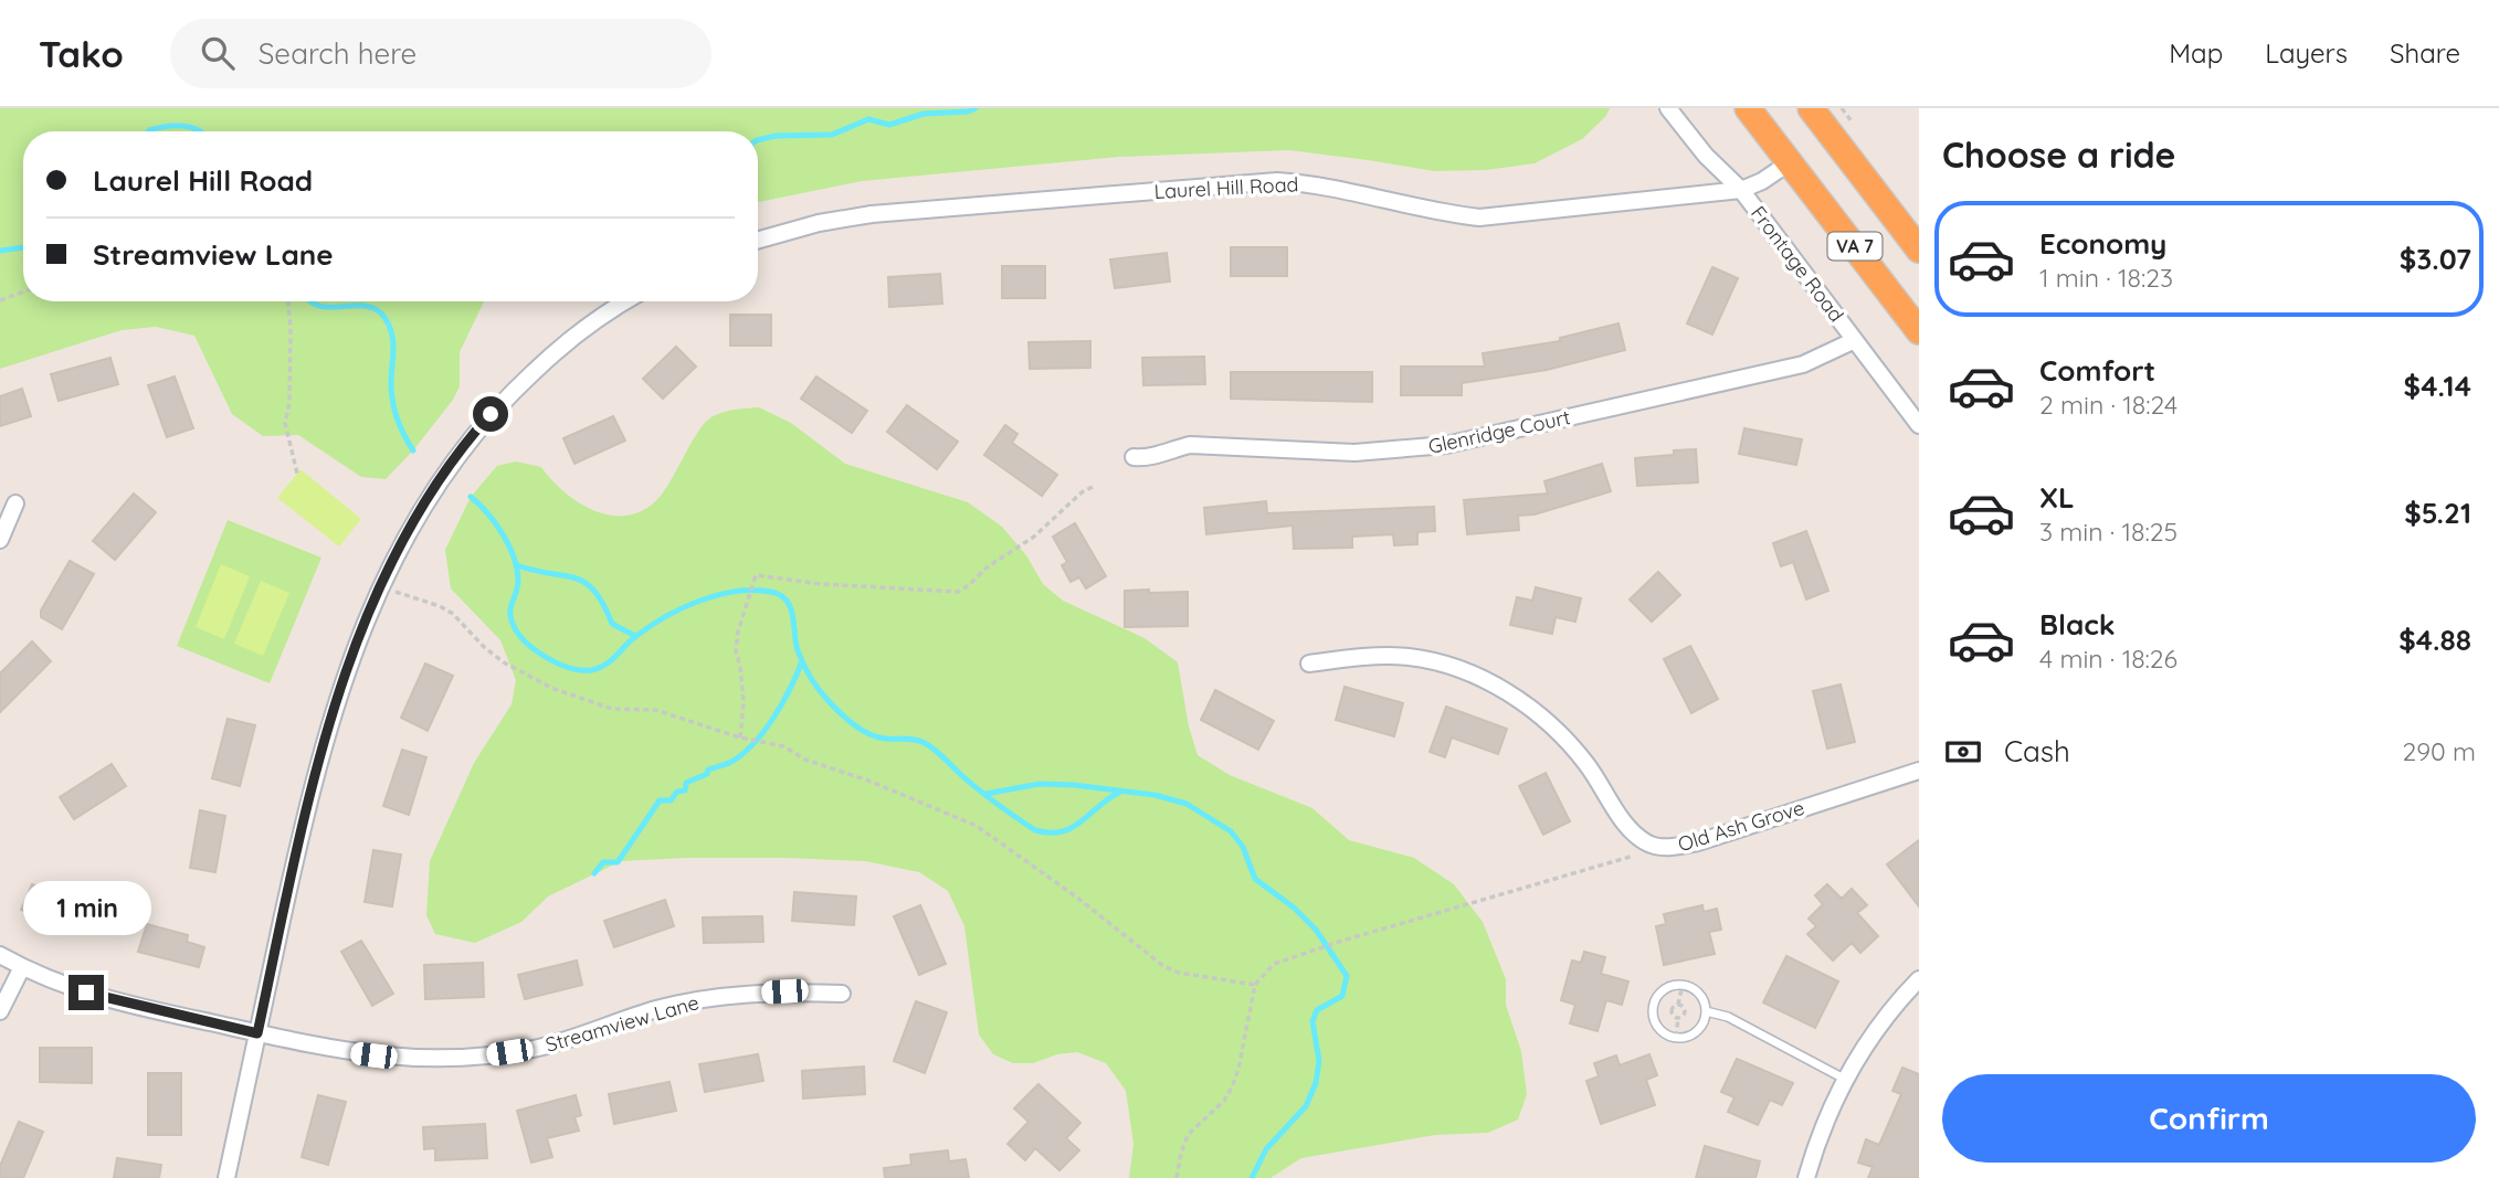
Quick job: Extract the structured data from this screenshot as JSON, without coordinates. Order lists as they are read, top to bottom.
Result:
{
  "streets": {
    "highway": ["VA 7"],
    "street": [
      "Laurel Hill Road",
      "Frontage Road",
      "Glenridge Court",
      "Old Ash Grove",
      "Streamview Lane"
    ]
  },
  "crossings": [
    ["Laurel Hill Road", "VA 7"],
    ["Laurel Hill Road", "Frontage Road"],
    ["Frontage Road", "Glenridge Court"]
  ],
  "page": {
    "header": "Tako",
    "search": "Search here",
    "nav": ["Map", "Layers", "Share"],
    "heading": "Choose a ride",
    "banner": ["Laurel Hill Road", "Streamview Lane"],
    "list": [
      {
        "name": "Economy",
        "note": "1 min · 18:23",
        "value": "$3.07"
      },
      {
        "name": "Comfort",
        "note": "2 min · 18:24",
        "value": "$4.14"
      },
      {
        "name": "XL",
        "note": "3 min · 18:25",
        "value": "$5.21"
      },
      {
        "name": "Black",
        "note": "4 min · 18:26",
        "value": "$4.88"
      }
    ],
    "pay": ["Cash", "290 m"],
    "bubble": "1 min",
    "buttons": "Confirm"
  }
}
